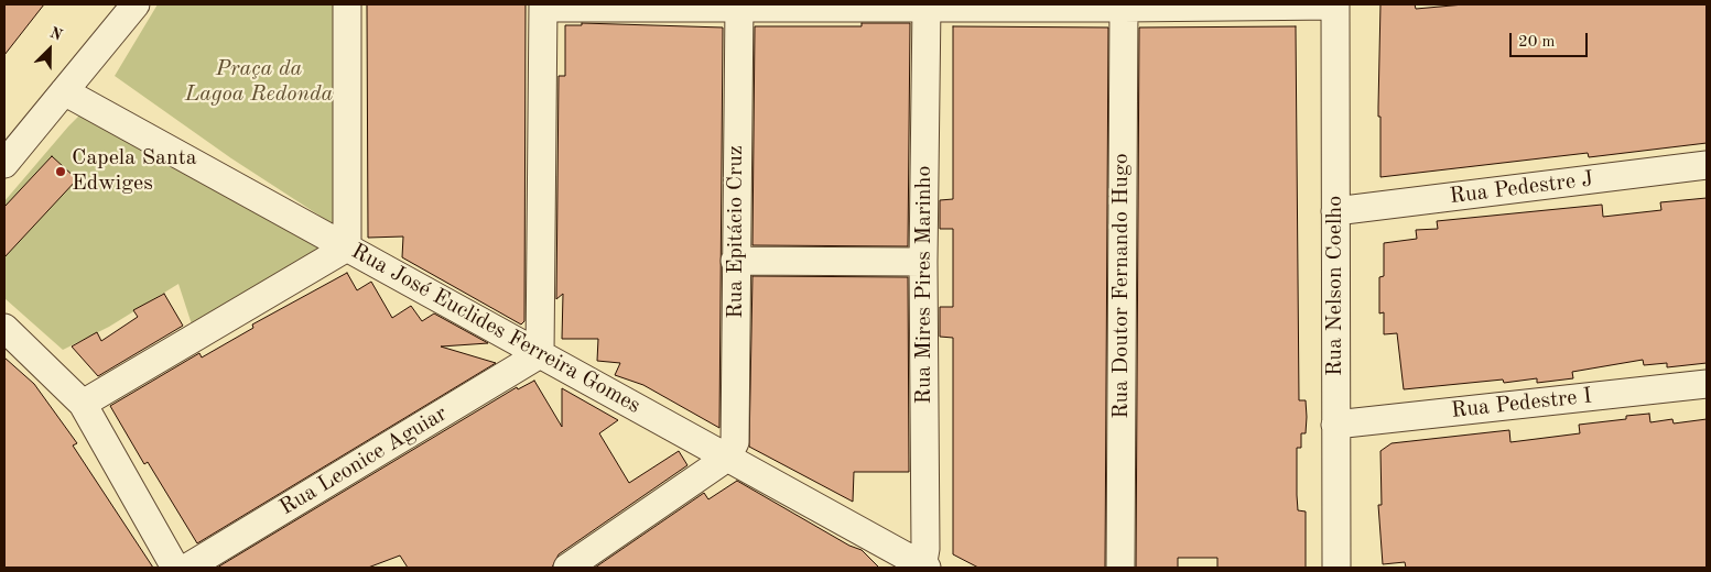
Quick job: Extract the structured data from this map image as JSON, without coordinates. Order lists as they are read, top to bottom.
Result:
{
  "streets": {
    "street": [
      "Rua Pedestre J",
      "Rua Epitácio Cruz",
      "Rua Mires Pires Marinho",
      "Rua Doutor Fernando Hugo",
      "Rua Nelson Coelho",
      "Rua José Euclides Ferreira Gomes",
      "Rua Pedestre I",
      "Rua Leonice Aguiar"
    ]
  },
  "crossings": [
    ["Rua Pedestre J", "Rua Nelson Coelho"],
    ["Rua Epitácio Cruz", "Rua José Euclides Ferreira Gomes"],
    ["Rua Mires Pires Marinho", "Rua José Euclides Ferreira Gomes"],
    ["Rua Nelson Coelho", "Rua Pedestre I"],
    ["Rua José Euclides Ferreira Gomes", "Rua Leonice Aguiar"]
  ],
  "parks": ["Praça da Lagoa Redonda"],
  "places": ["Capela Santa Edwiges"],
  "scale_bar": "20 m",
  "north": "top right"
}
